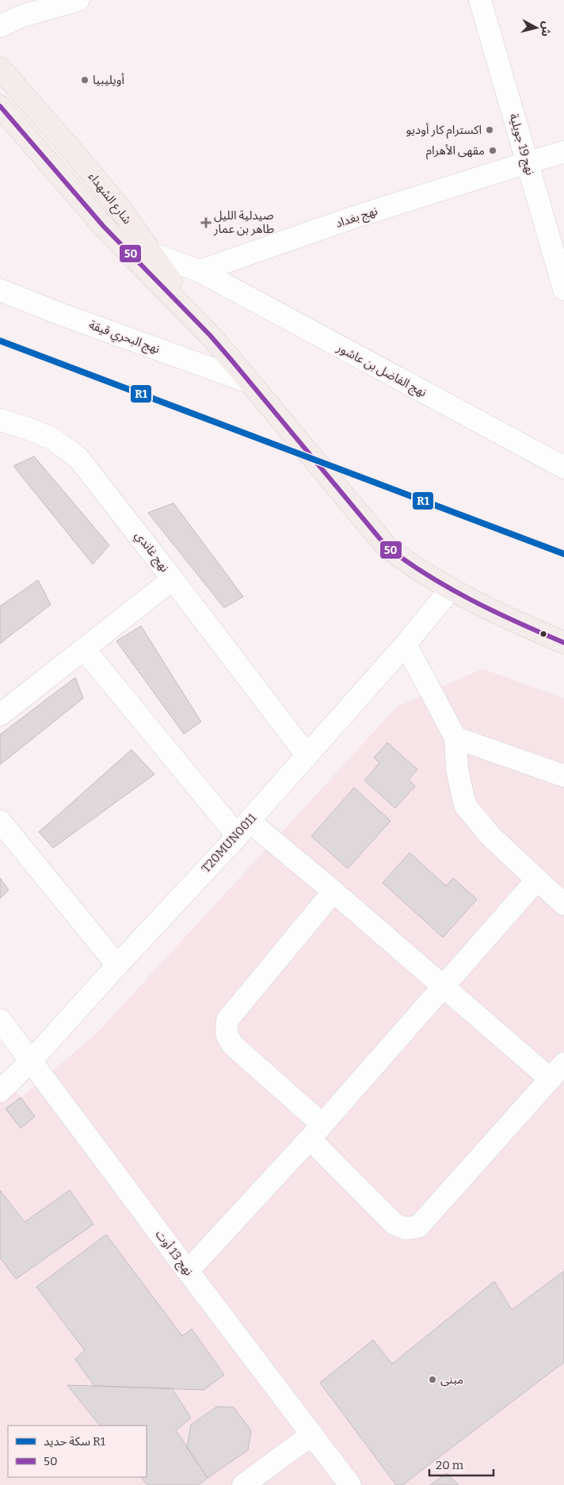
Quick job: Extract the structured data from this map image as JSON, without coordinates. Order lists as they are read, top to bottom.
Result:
{
  "streets": {
    "main road": ["شارع الشهداء"],
    "street": [
      "نهج 19 جويلية",
      "نهج بغداد",
      "نهج البحري قيقة",
      "نهج الفاضل بن عاشور",
      "نهج غاندي",
      "T20MUN0011",
      "نهج 13 أوت"
    ]
  },
  "crossings": [
    ["نهج 19 جويلية", "نهج بغداد"],
    ["شارع الشهداء", "نهج البحري قيقة"],
    ["شارع الشهداء", "T20MUN0011"],
    ["نهج بغداد", "نهج الفاضل بن عاشور"],
    ["T20MUN0011", "نهج 13 أوت"]
  ],
  "places": {
    "other": [
      "أويليبيا",
      "اكسترام كار أوديو",
      "مقهى الأهرام",
      "مبنى"
    ],
    "health": ["صيدلية الليل طاهر بن عمار"]
  },
  "lines": ["transit line 50", "rail line R1"],
  "legend": ["سكة حديد R1", "50"],
  "scale_bar": "20 m",
  "north": "right"
}
